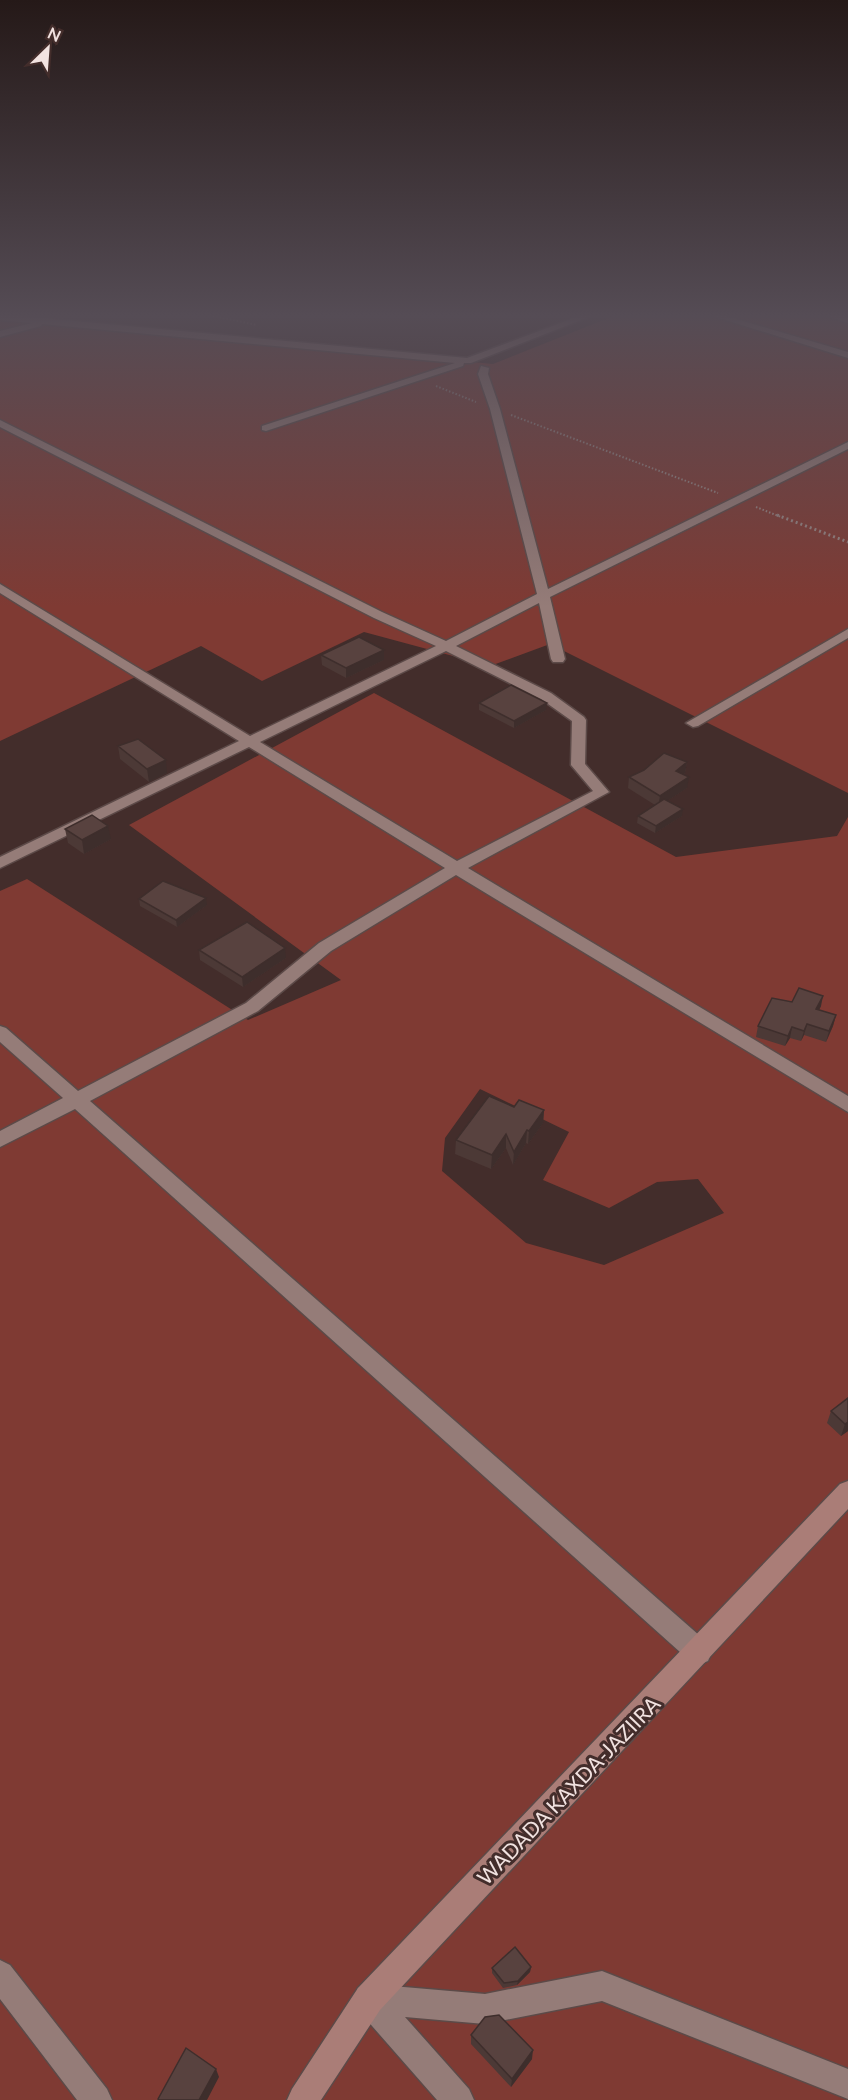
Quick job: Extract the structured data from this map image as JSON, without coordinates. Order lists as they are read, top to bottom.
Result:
{
  "streets": {
    "street": ["WADADA KAXDA-JAZIIRA"]
  },
  "north": "top right"
}
